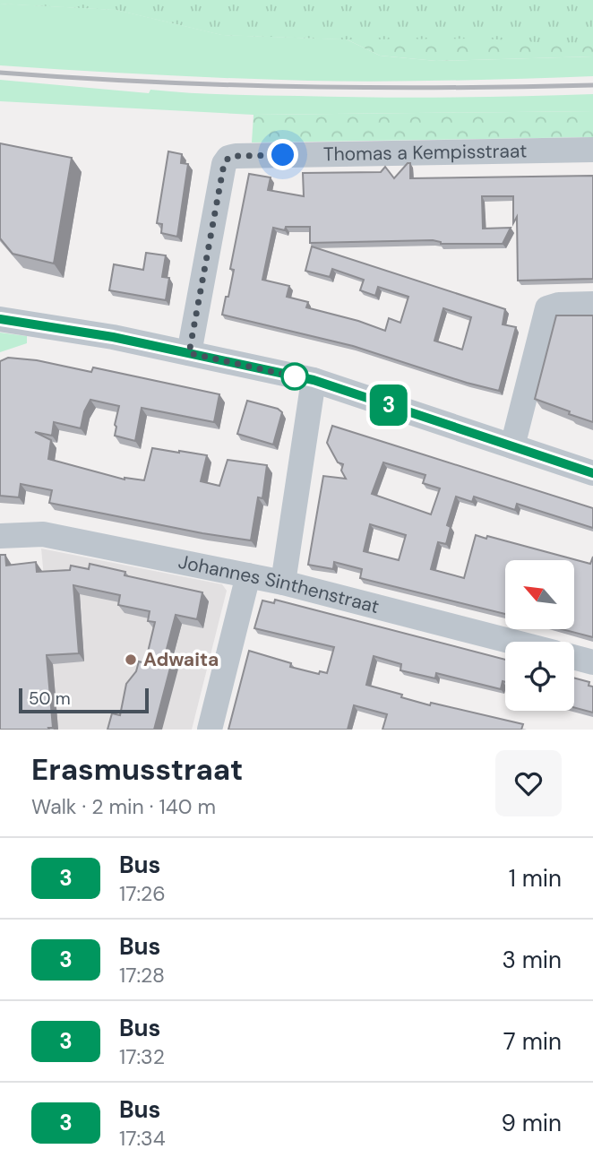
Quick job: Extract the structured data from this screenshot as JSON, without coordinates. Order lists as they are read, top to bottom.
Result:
{
  "streets": {
    "street": ["Thomas a Kempisstraat", "Johannes Sinthenstraat"]
  },
  "places": ["Adwaita"],
  "lines": ["bus line 3"],
  "scale_bar": "50 m",
  "north": "top left",
  "page": {
    "on_map": "3",
    "scale": "50 m",
    "heading": ["Erasmusstraat", "Walk · 2 min · 140 m"],
    "list": [
      {
        "mark": "3",
        "name": "Bus",
        "note": "17:26",
        "value": "1 min"
      },
      {
        "mark": "3",
        "name": "Bus",
        "note": "17:28",
        "value": "3 min"
      },
      {
        "mark": "3",
        "name": "Bus",
        "note": "17:32",
        "value": "7 min"
      },
      {
        "mark": "3",
        "name": "Bus",
        "note": "17:34",
        "value": "9 min"
      }
    ]
  }
}
